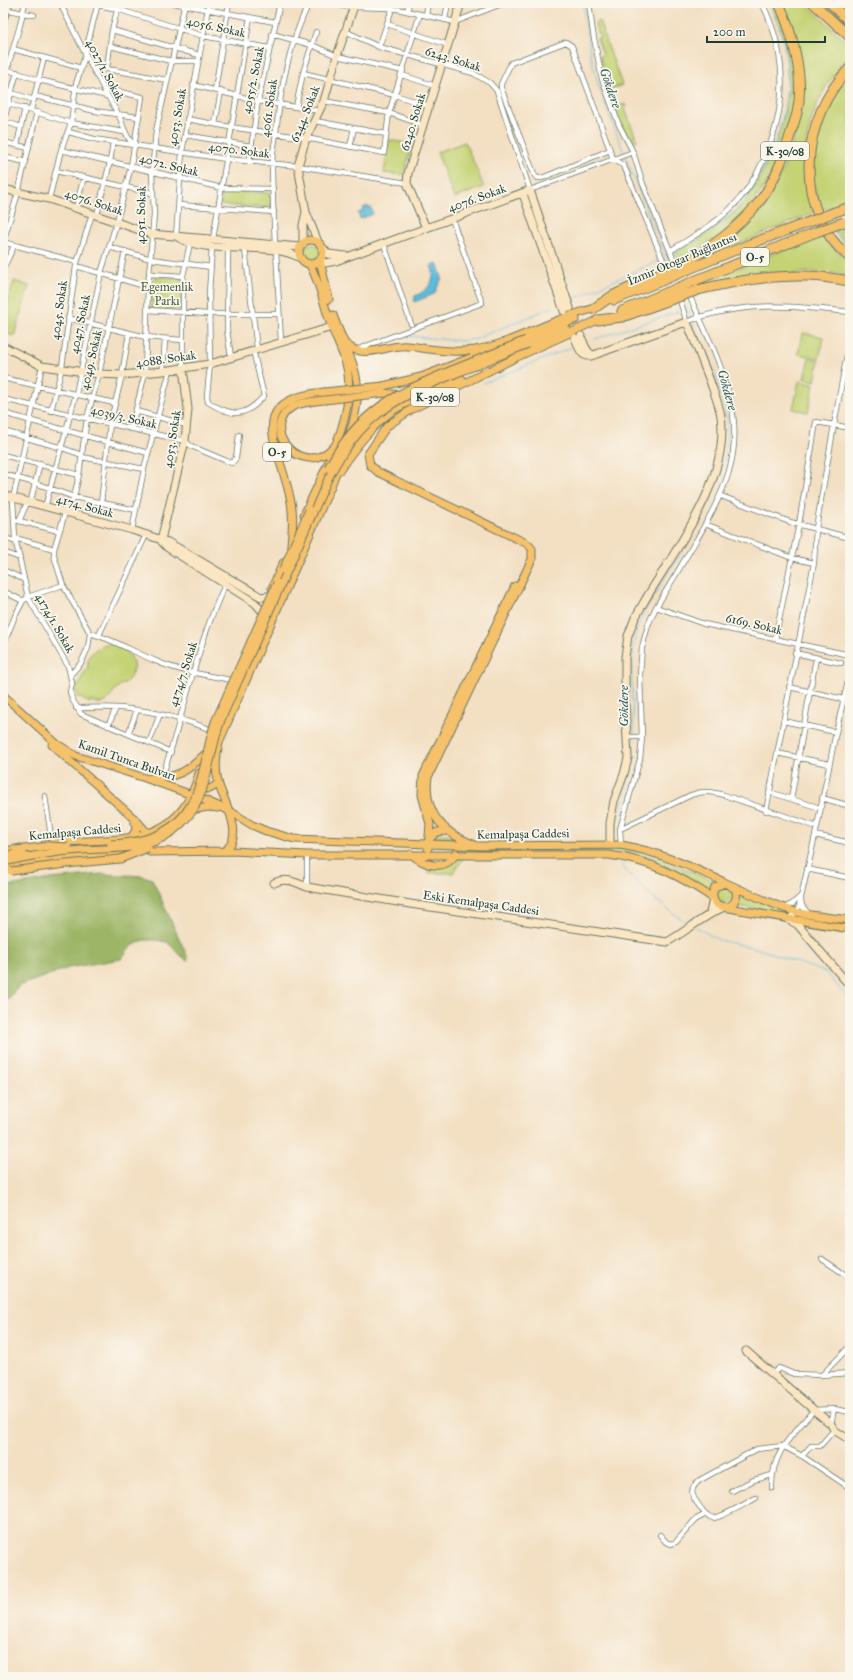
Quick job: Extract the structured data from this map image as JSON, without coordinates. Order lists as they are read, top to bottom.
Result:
{
  "streets": {
    "highway": ["K-30/08", "O-5", "İzmir Otogar Bağlantısı"],
    "main road": [
      "6244. Sokak",
      "4053. Sokak",
      "6240. Sokak",
      "4076. Sokak",
      "4088. Sokak",
      "4174. Sokak",
      "Kamil Tunca Bulvarı",
      "Kemalpaşa Caddesi",
      "Eski Kemalpaşa Caddesi"
    ],
    "street": [
      "4056. Sokak",
      "6243. Sokak",
      "4027/1. Sokak",
      "4055/2. Sokak",
      "4061. Sokak",
      "4070. Sokak",
      "4072. Sokak",
      "4051. Sokak",
      "4045. Sokak",
      "4047. Sokak",
      "4049. Sokak",
      "4039/3. Sokak",
      "4174/1. Sokak",
      "6169. Sokak",
      "4174/7. Sokak"
    ]
  },
  "crossings": [
    ["4056. Sokak", "4055/2. Sokak"],
    ["4056. Sokak", "4053. Sokak"],
    ["4056. Sokak", "4051. Sokak"],
    ["6243. Sokak", "6244. Sokak"],
    ["6243. Sokak", "6240. Sokak"],
    ["6243. Sokak", "4076. Sokak"],
    ["4027/1. Sokak", "4070. Sokak"],
    ["4027/1. Sokak", "4047. Sokak"],
    ["4055/2. Sokak", "4070. Sokak"],
    ["4061. Sokak", "4070. Sokak"],
    ["4061. Sokak", "4072. Sokak"],
    ["4061. Sokak", "4076. Sokak"],
    ["4061. Sokak", "4088. Sokak"],
    ["6244. Sokak", "4070. Sokak"],
    ["6244. Sokak", "4076. Sokak"],
    ["4053. Sokak", "4070. Sokak"],
    ["4053. Sokak", "4072. Sokak"],
    ["4053. Sokak", "4076. Sokak"],
    ["4053. Sokak", "4088. Sokak"],
    ["4053. Sokak", "4039/3. Sokak"],
    ["4053. Sokak", "4174. Sokak"],
    ["6240. Sokak", "4070. Sokak"],
    ["4070. Sokak", "4051. Sokak"],
    ["4070. Sokak", "4045. Sokak"],
    ["4070. Sokak", "4047. Sokak"],
    ["K-30/08", "İzmir Otogar Bağlantısı"],
    ["4072. Sokak", "4051. Sokak"],
    ["4072. Sokak", "4045. Sokak"],
    ["4072. Sokak", "4047. Sokak"],
    ["4076. Sokak", "4051. Sokak"],
    ["4076. Sokak", "4045. Sokak"],
    ["4076. Sokak", "4047. Sokak"],
    ["4051. Sokak", "4088. Sokak"],
    ["4051. Sokak", "4039/3. Sokak"],
    ["O-5", "İzmir Otogar Bağlantısı"],
    ["4045. Sokak", "4088. Sokak"],
    ["4045. Sokak", "4039/3. Sokak"],
    ["4047. Sokak", "4088. Sokak"],
    ["4047. Sokak", "4039/3. Sokak"],
    ["4047. Sokak", "4174. Sokak"],
    ["4088. Sokak", "4049. Sokak"],
    ["4088. Sokak", "4174/1. Sokak"],
    ["4049. Sokak", "4039/3. Sokak"],
    ["4049. Sokak", "4174. Sokak"],
    ["4039/3. Sokak", "4174/1. Sokak"],
    ["4174. Sokak", "4174/1. Sokak"],
    ["4174. Sokak", "4174/7. Sokak"],
    ["Kamil Tunca Bulvarı", "Kemalpaşa Caddesi"],
    ["Kemalpaşa Caddesi", "Eski Kemalpaşa Caddesi"]
  ],
  "water": ["Gökdere"],
  "parks": ["Egemenlik Parkı"],
  "scale_bar": "200 m"
}
